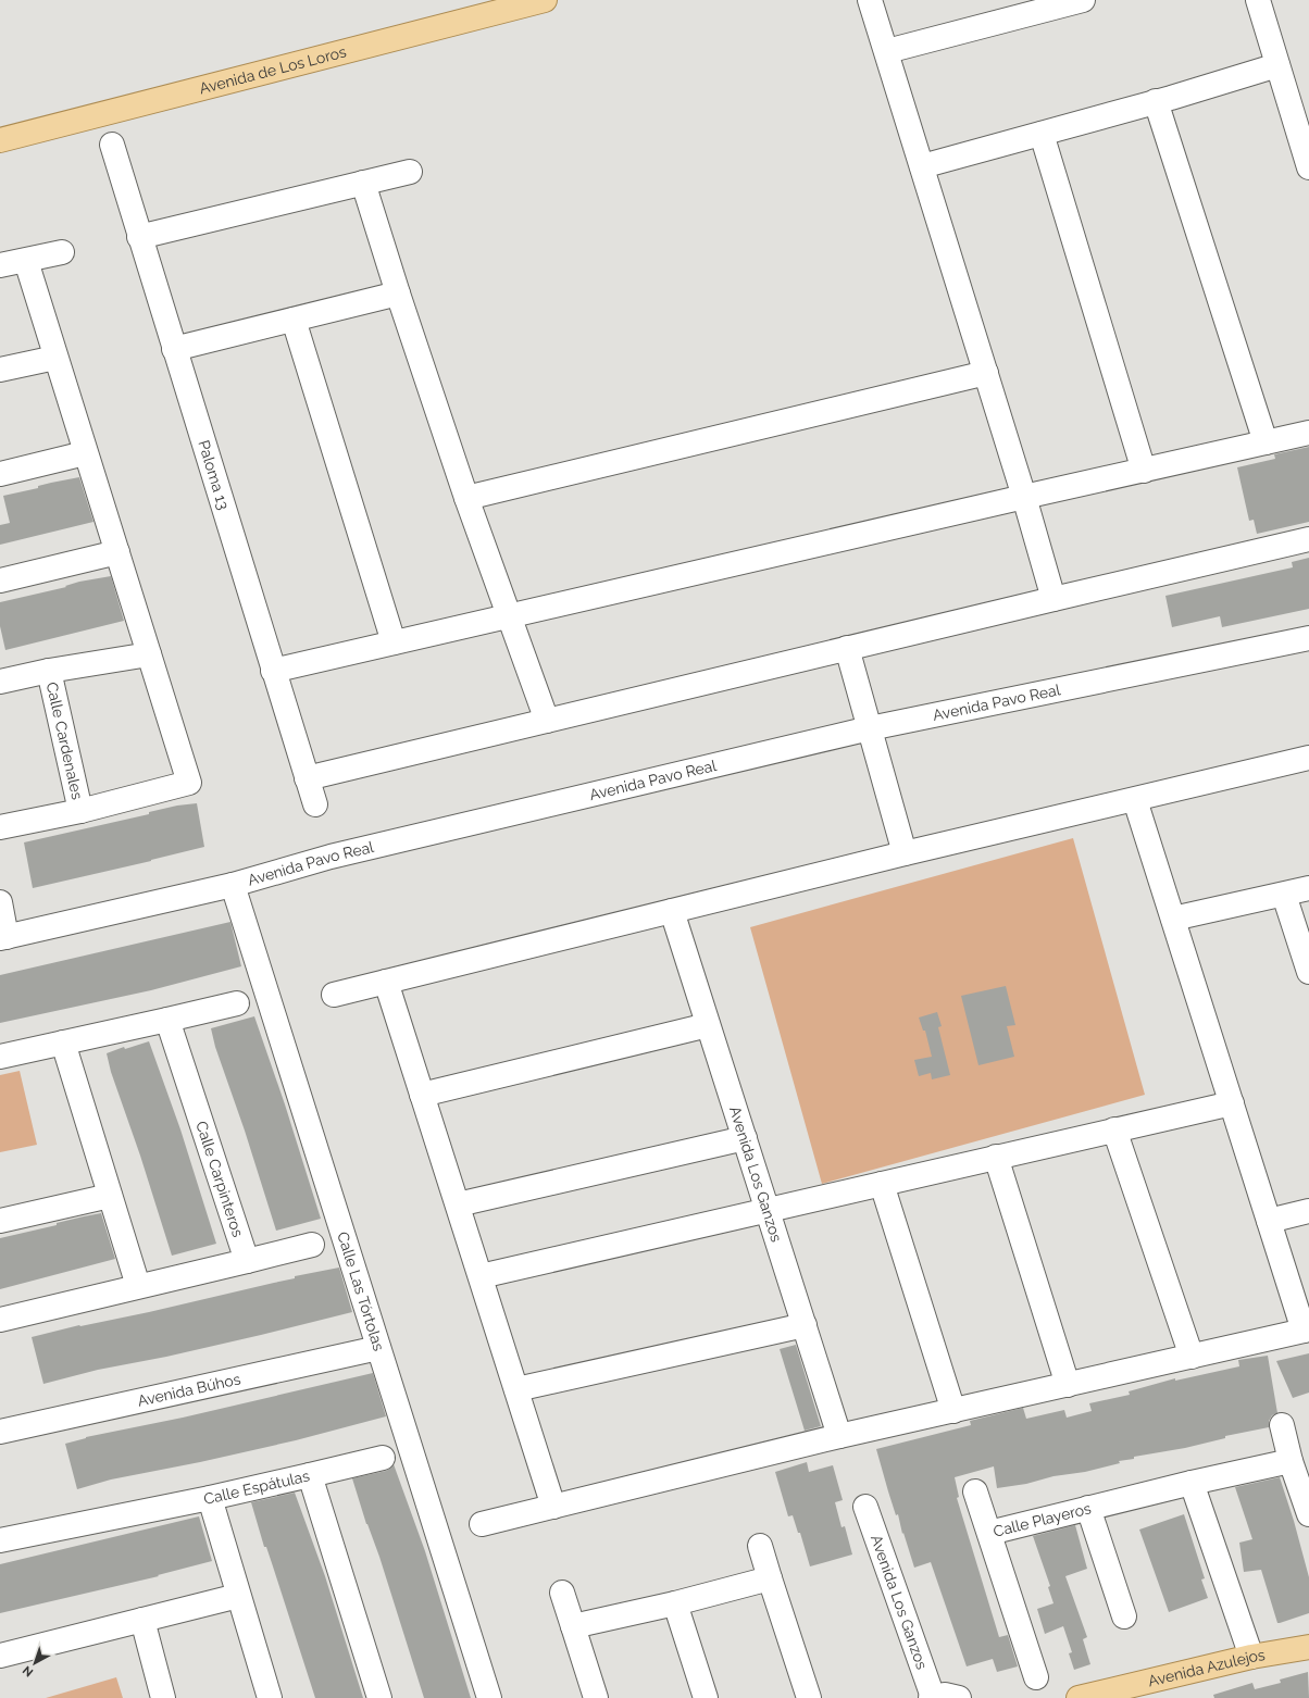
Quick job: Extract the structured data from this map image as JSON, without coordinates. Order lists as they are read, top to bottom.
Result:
{
  "streets": {
    "main road": ["Avenida de Los Loros", "Avenida Azulejos"],
    "street": [
      "Paloma 13",
      "Avenida Pavo Real",
      "Calle Cardenales",
      "Avenida Los Ganzos",
      "Calle Carpinteros",
      "Calle Las Tórtolas",
      "Avenida Búhos",
      "Calle Espátulas",
      "Calle Playeros"
    ]
  },
  "crossings": [
    ["Avenida Pavo Real", "Calle Las Tórtolas"],
    ["Calle Las Tórtolas", "Avenida Búhos"]
  ],
  "north": "bottom left"
}
